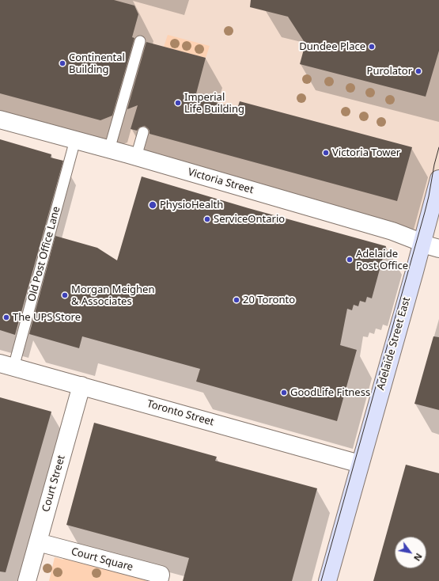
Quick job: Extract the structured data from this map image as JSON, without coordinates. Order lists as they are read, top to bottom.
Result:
{
  "streets": {
    "main road": ["Adelaide Street East"],
    "street": [
      "Victoria Street",
      "Toronto Street",
      "Court Street",
      "Court Square"
    ],
    "lane": ["Old Post Office Lane"]
  },
  "crossings": [
    ["Victoria Street", "Old Post Office Lane"],
    ["Victoria Street", "Adelaide Street East"],
    ["Old Post Office Lane", "Toronto Street"],
    ["Adelaide Street East", "Toronto Street"],
    ["Toronto Street", "Court Street"],
    ["Court Street", "Court Square"]
  ],
  "places": [
    "Dundee Place",
    "Continental Building",
    "Purolator",
    "Imperial Life Building",
    "Victoria Tower",
    "PhysioHealth",
    "ServiceOntario",
    "Adelaide Post Office",
    "Morgan Meighen & Associates",
    "20 Toronto",
    "The UPS Store",
    "GoodLife Fitness"
  ],
  "north": "bottom right"
}
